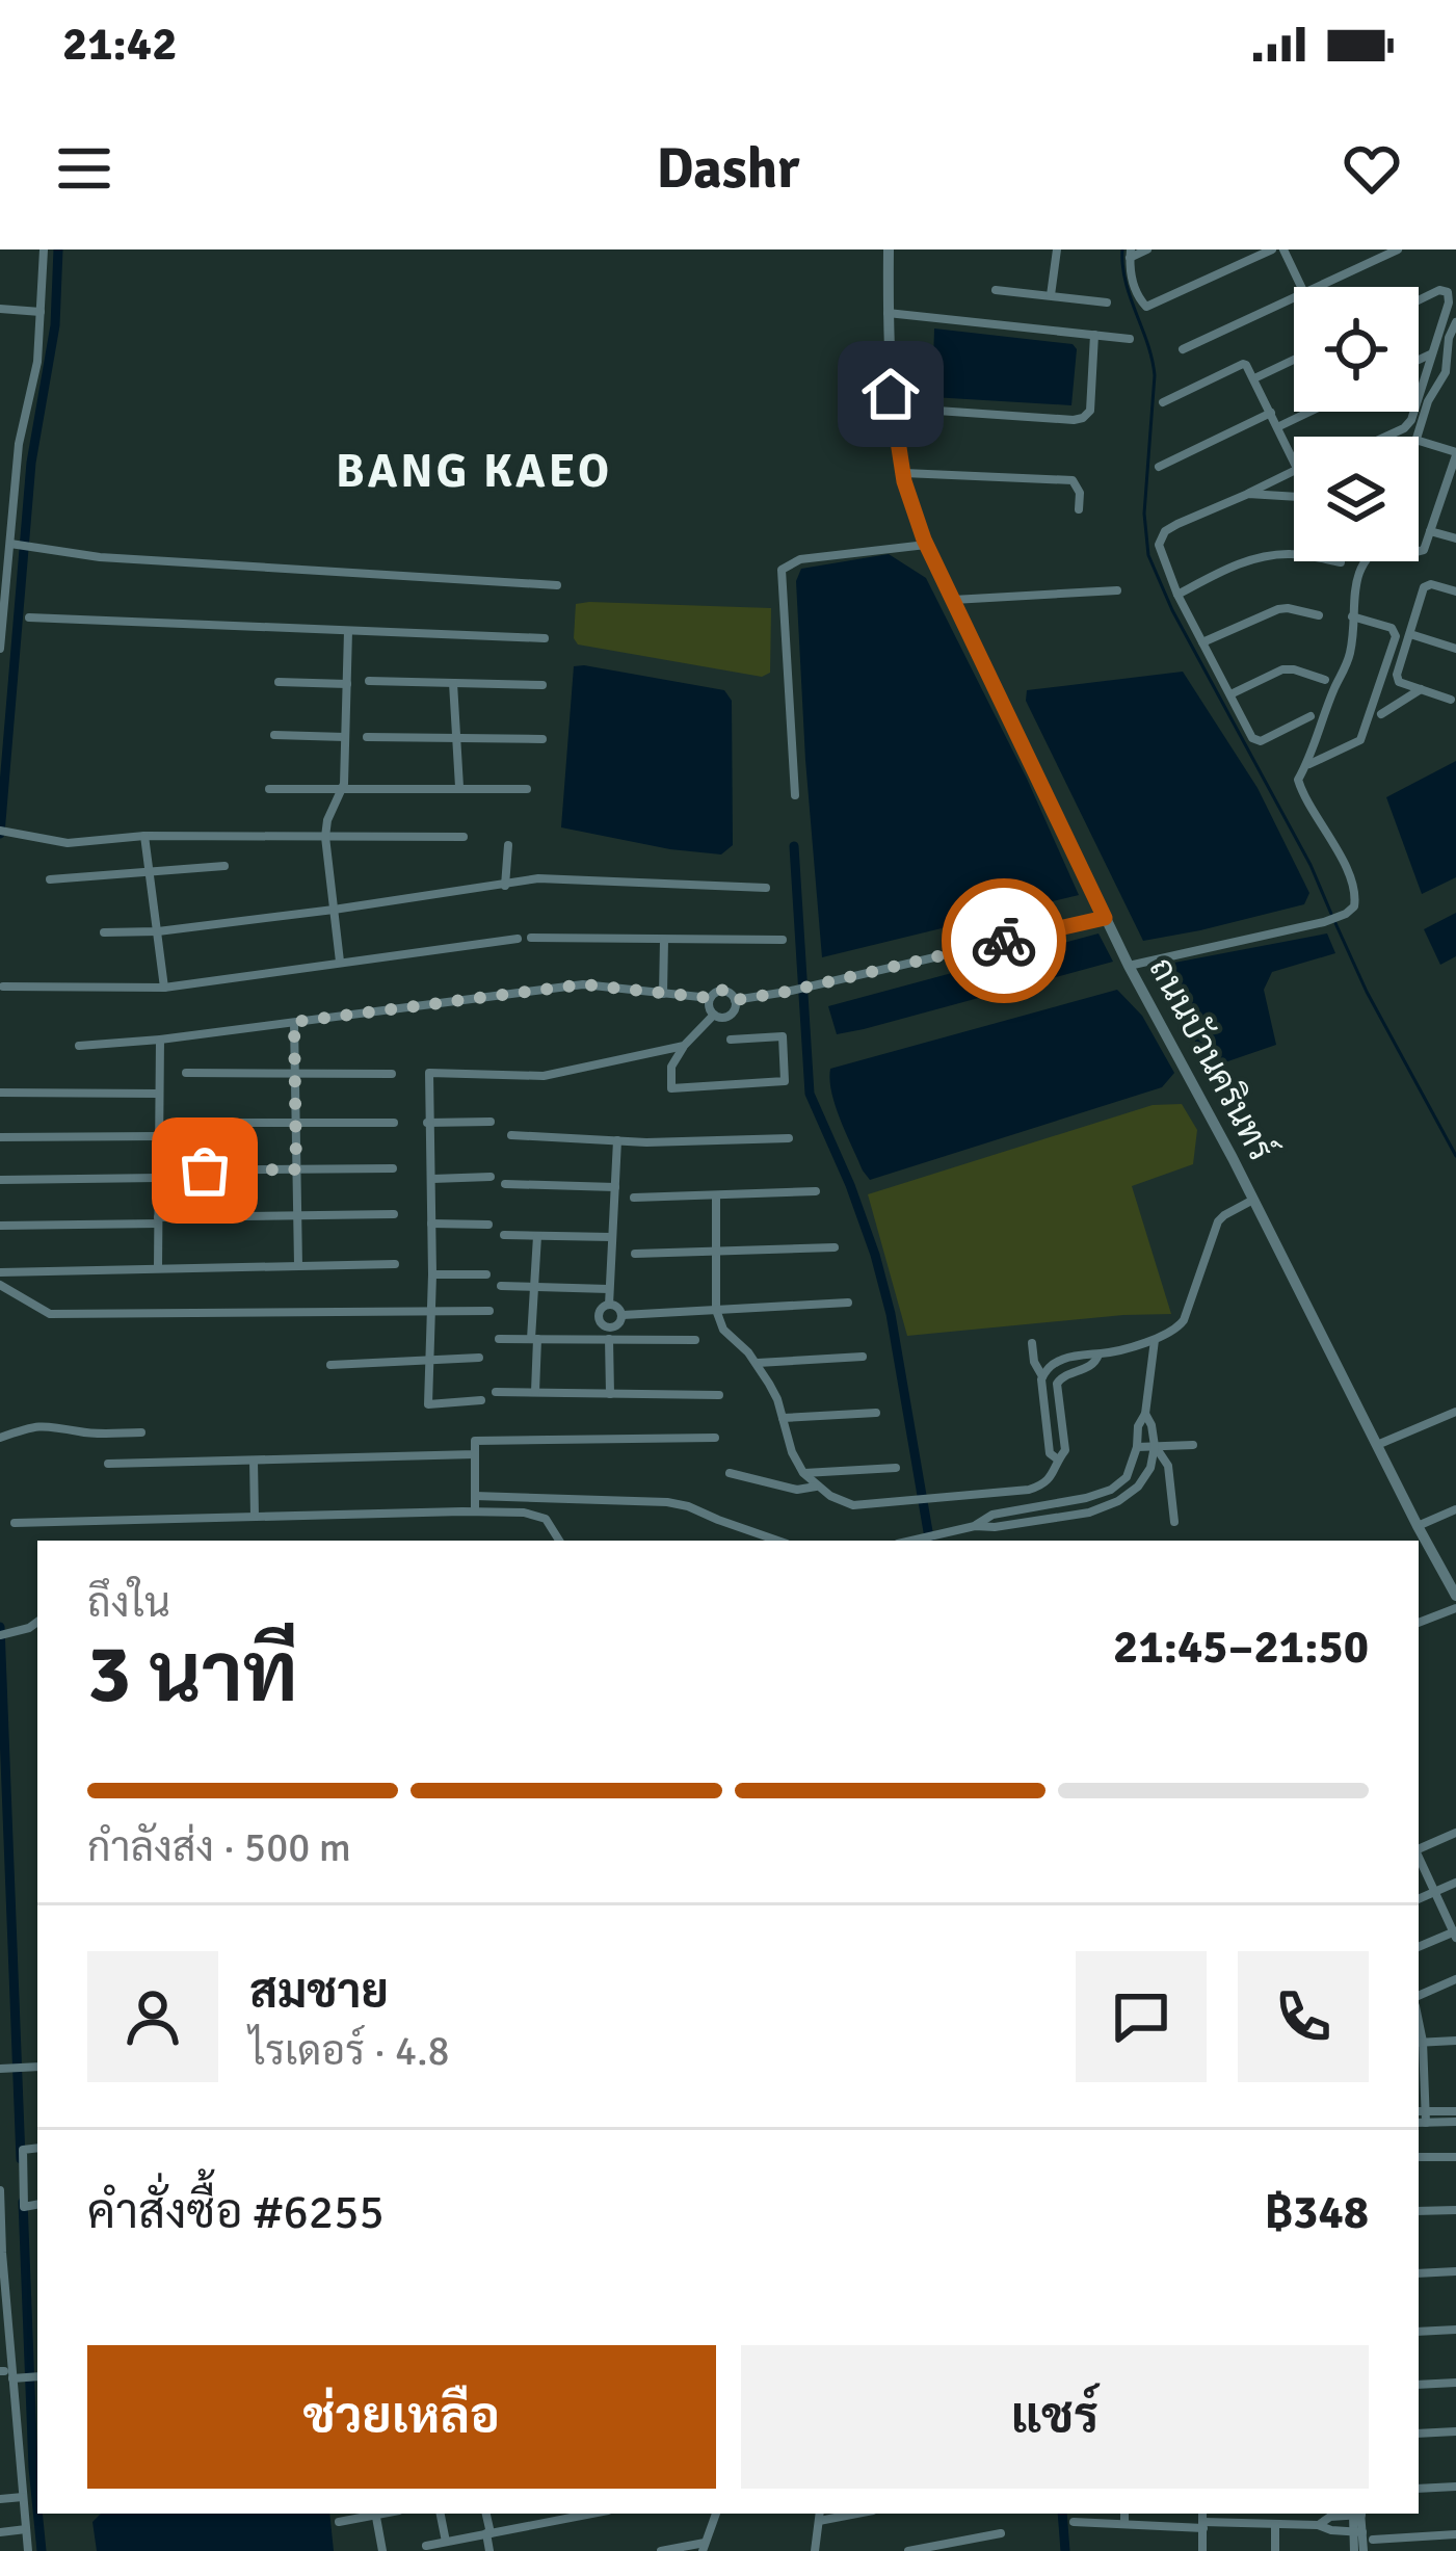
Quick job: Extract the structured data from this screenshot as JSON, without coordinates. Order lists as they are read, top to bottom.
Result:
{
  "streets": {
    "street": ["ถนนบัวนครินทร์"]
  },
  "districts": ["BANG KAEO"],
  "page": {
    "status": "21:42",
    "header": "Dashr",
    "heading": ["3 นาที", "ถึงใน", "21:45–21:50"],
    "panel": [
      "สมชาย",
      "ไรเดอร์ · 4.8",
      "คำสั่งซื้อ #6255",
      "฿348"
    ],
    "bar": "กำลังส่ง · 500 m",
    "buttons": ["ช่วยเหลือ", "แชร์"]
  }
}
